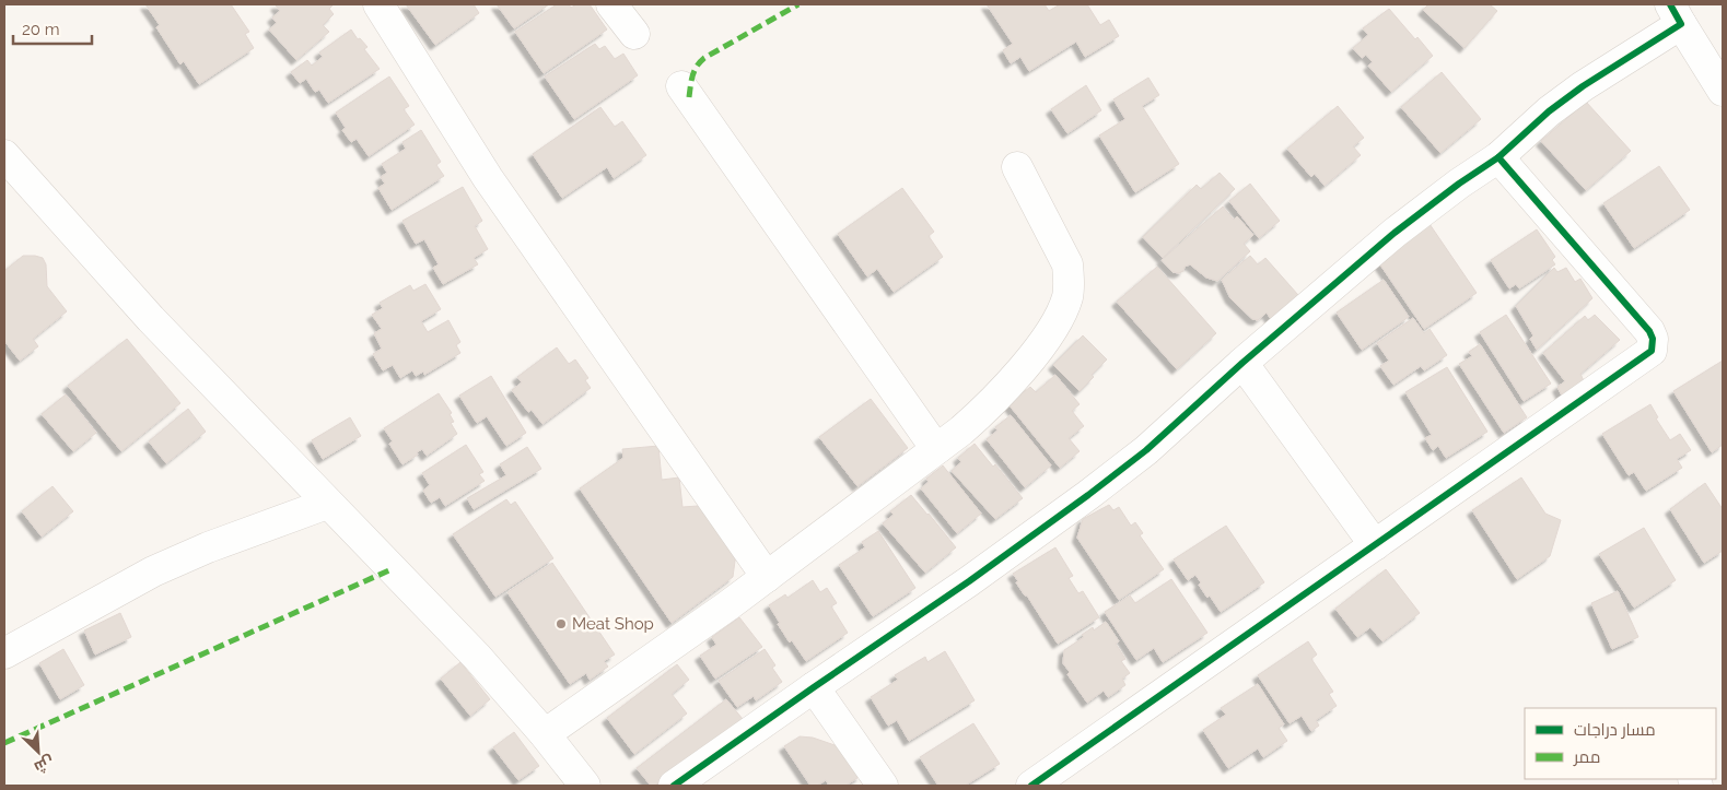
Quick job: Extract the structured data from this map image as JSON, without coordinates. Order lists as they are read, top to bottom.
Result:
{
  "places": ["Meat Shop"],
  "legend": ["مسار دراجات", "ممر"],
  "scale_bar": "20 m",
  "north": "bottom right"
}
